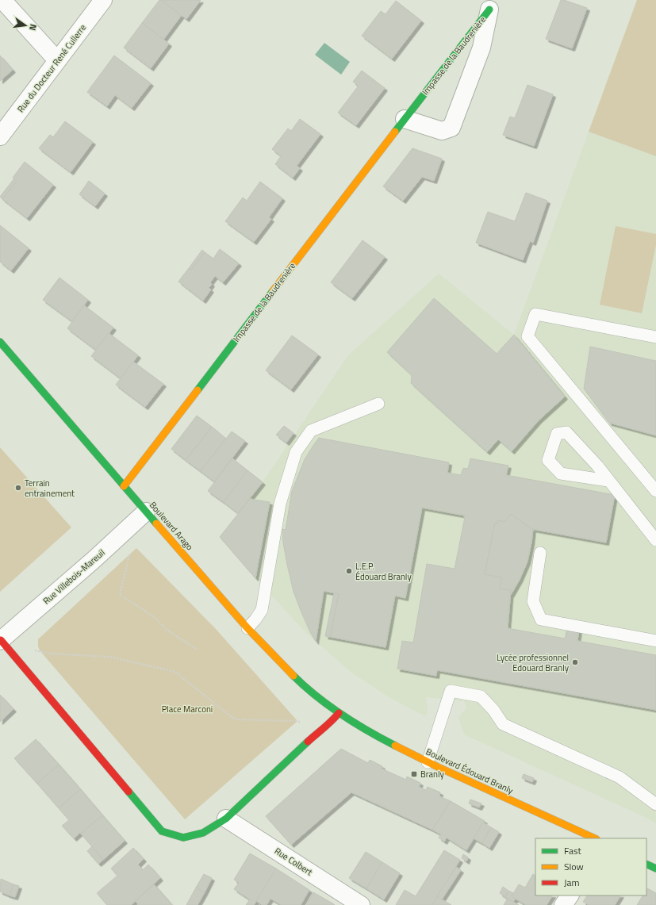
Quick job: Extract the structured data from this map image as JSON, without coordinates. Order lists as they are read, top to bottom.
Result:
{
  "streets": {
    "street": [
      "Impasse de la Baudrenière",
      "Rue du Docteur René Cullerre",
      "Boulevard Arago",
      "Rue Villebois-Mareuil",
      "Boulevard Édouard Branly",
      "Rue Colbert"
    ]
  },
  "crossings": [
    ["Impasse de la Baudrenière", "Boulevard Arago"],
    ["Boulevard Arago", "Rue Villebois-Mareuil"],
    ["Boulevard Arago", "Boulevard Édouard Branly"]
  ],
  "parks": ["Place Marconi"],
  "places": {
    "other": ["Terrain entrainement", "L.E.P. Édouard Branly", "Lycée professionnel Edouard Branly"],
    "transit": ["Branly"]
  },
  "legend": ["Fast", "Slow", "Jam"],
  "north": "right"
}
